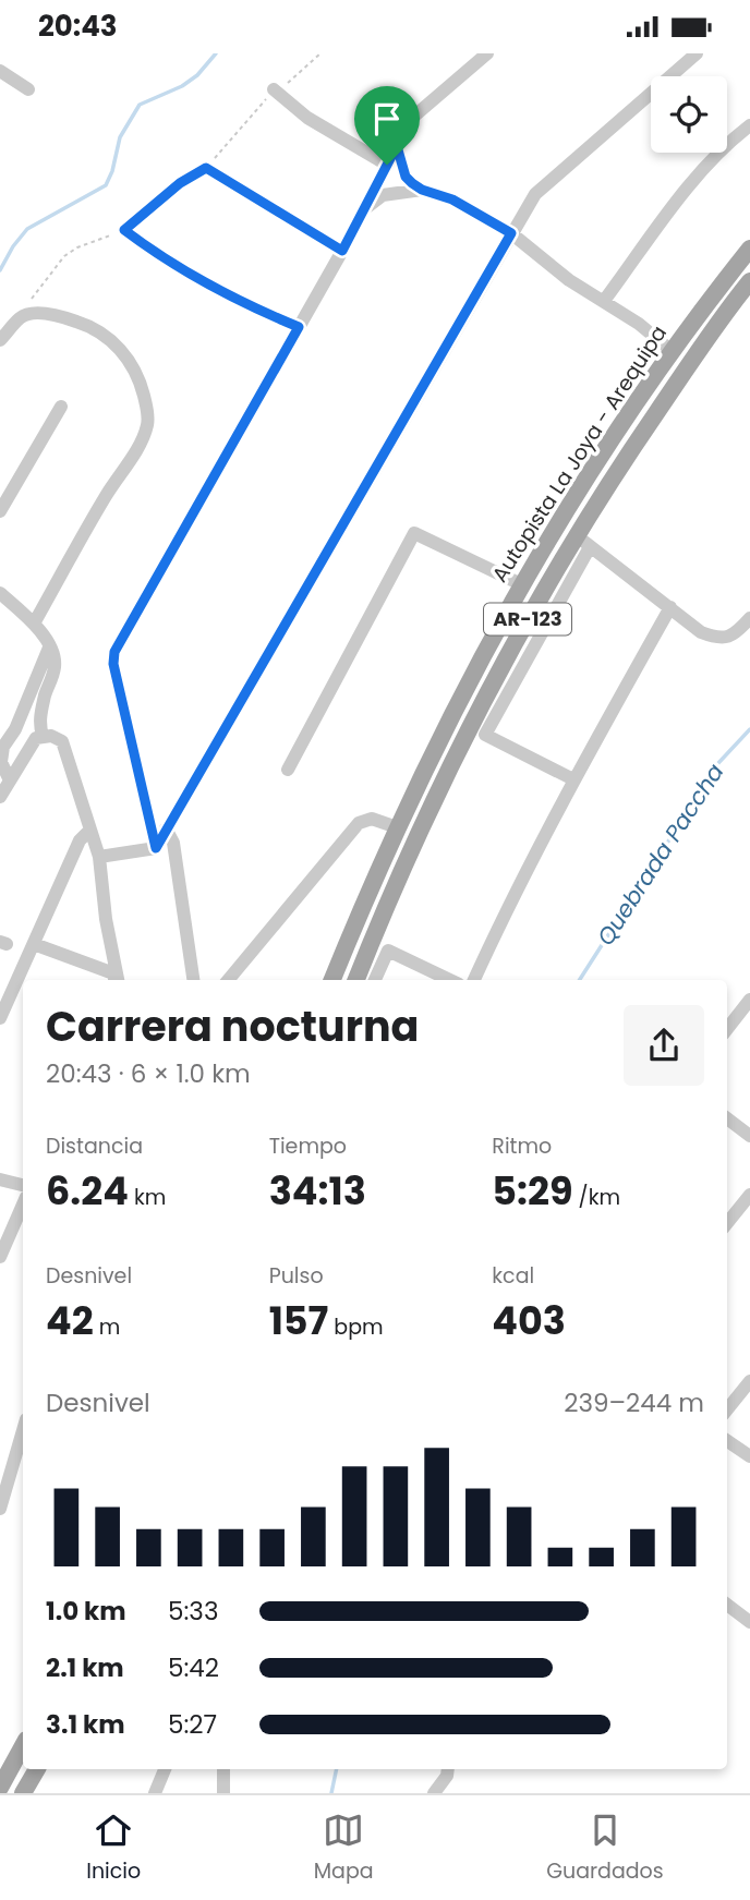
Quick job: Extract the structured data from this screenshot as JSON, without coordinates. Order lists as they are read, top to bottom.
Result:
{
  "streets": {
    "main road": ["Autopista La Joya - Arequipa", "AR-123"]
  },
  "water": ["Quebrada Paccha"],
  "page": {
    "status": "20:43",
    "heading": ["Carrera nocturna", "20:43 · 6 × 1.0 km"],
    "stats": [
      ["Distancia", "6.24 km"],
      ["Tiempo", "34:13"],
      ["Ritmo", "5:29 /km"],
      ["Desnivel", "42 m"],
      ["Pulso", "157 bpm"],
      ["kcal", "403"]
    ],
    "chart": ["Desnivel", "239–244 m"],
    "list": [
      {
        "name": "1.0 km",
        "note": "5:33"
      },
      {
        "name": "2.1 km",
        "note": "5:42"
      },
      {
        "name": "3.1 km",
        "note": "5:27"
      }
    ],
    "tabs": ["Inicio", "Mapa", "Guardados"]
  }
}
